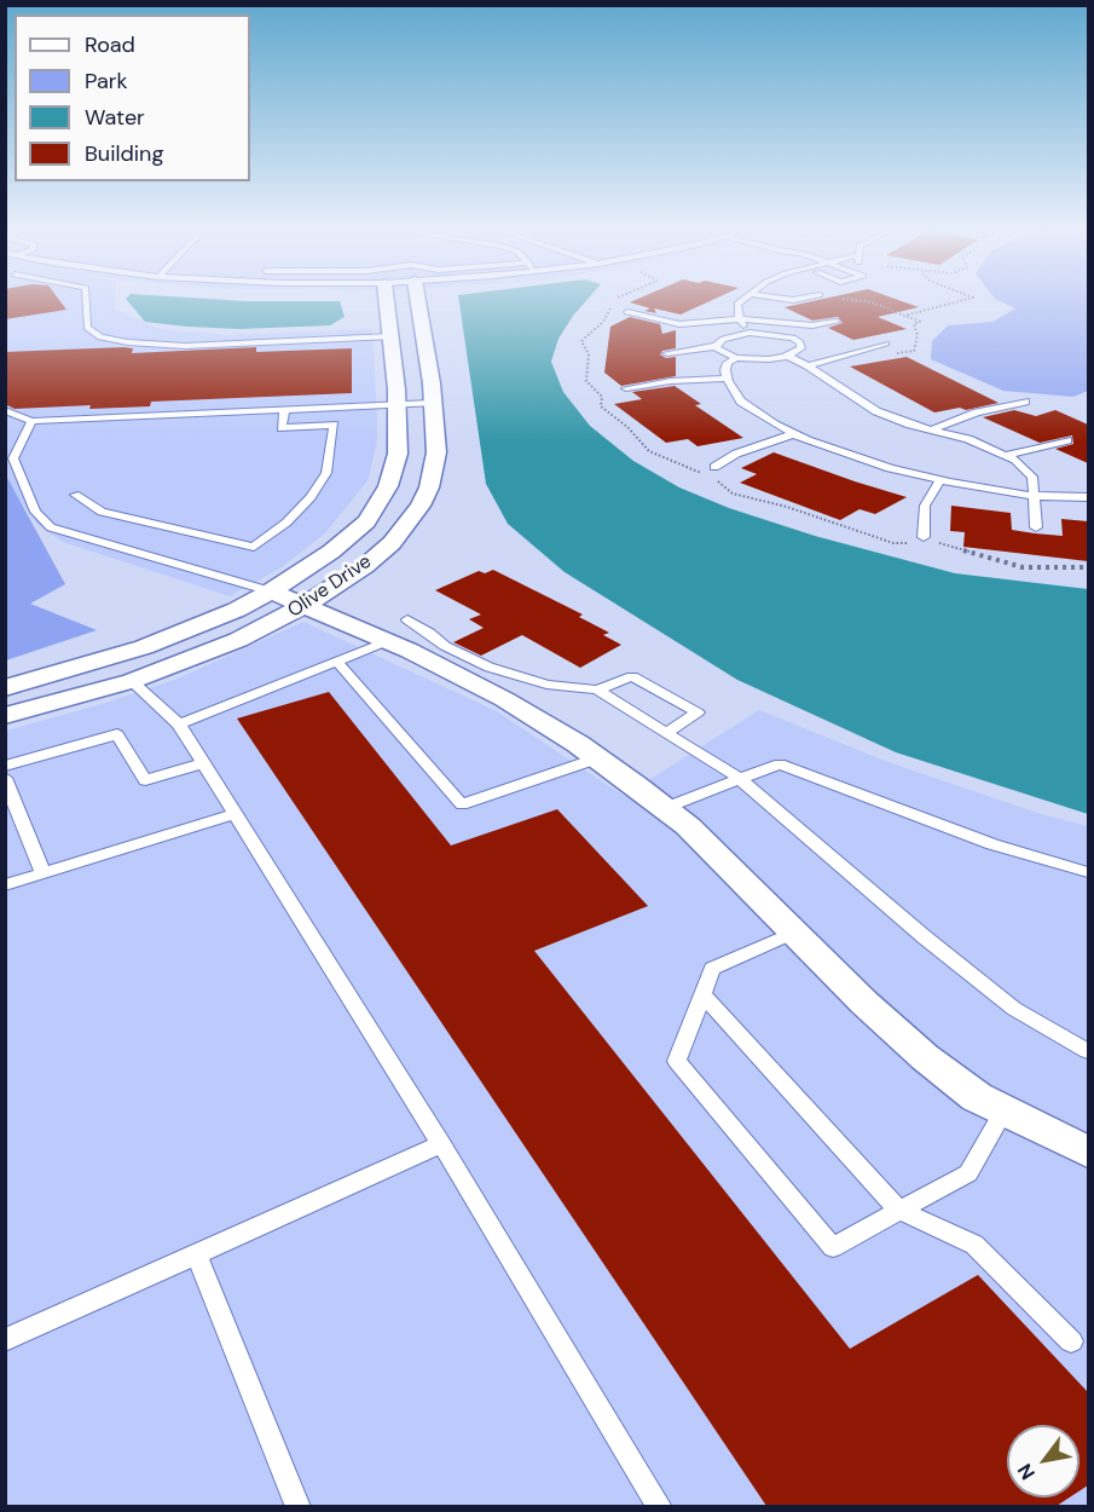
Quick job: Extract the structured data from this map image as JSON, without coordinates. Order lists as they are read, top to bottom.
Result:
{
  "streets": {
    "street": ["Olive Drive"]
  },
  "legend": [
    "Road",
    "Park",
    "Water",
    "Building"
  ],
  "north": "bottom left"
}
